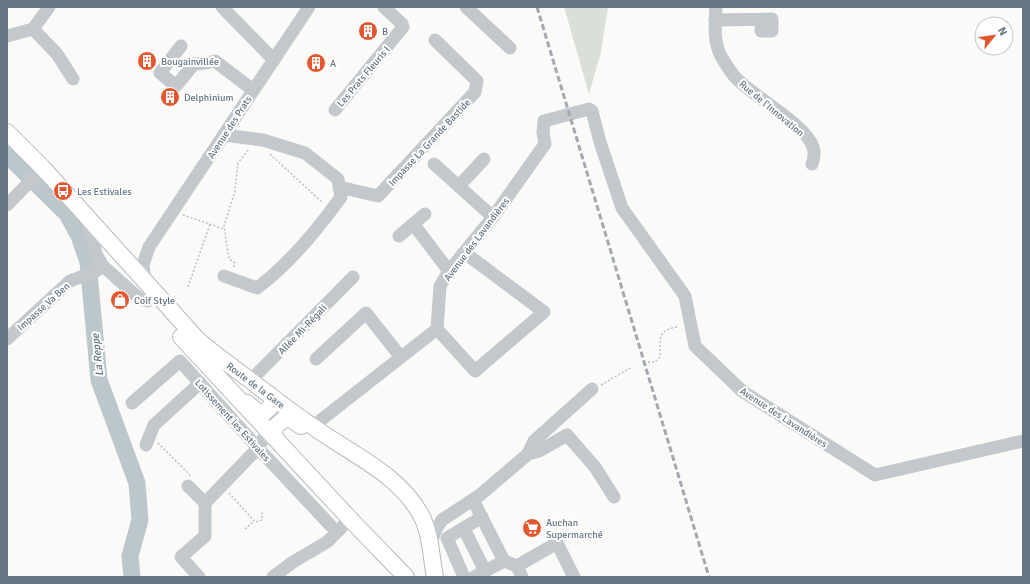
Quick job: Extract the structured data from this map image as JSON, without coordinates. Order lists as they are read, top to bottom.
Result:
{
  "streets": {
    "main road": ["Route de la Gare"],
    "street": [
      "Les Prats Fleuris I",
      "Rue de l'Innovation",
      "Avenue des Prats",
      "Impasse La Grande Bastide",
      "Avenue des Lavandières",
      "Impasse Va Ben",
      "Allée Mi-Régali",
      "Lotissement les Estivales"
    ]
  },
  "crossings": [
    ["Avenue des Prats", "Route de la Gare"],
    ["Allée Mi-Régali", "Route de la Gare"]
  ],
  "water": ["La Reppe"],
  "places": {
    "building": [
      "B",
      "Bougainvillée",
      "A",
      "Delphinium"
    ],
    "bus stop": ["Les Estivales"],
    "shop": ["Coif Style"],
    "supermarket": ["Auchan Supermarché"]
  },
  "north": "top right"
}
